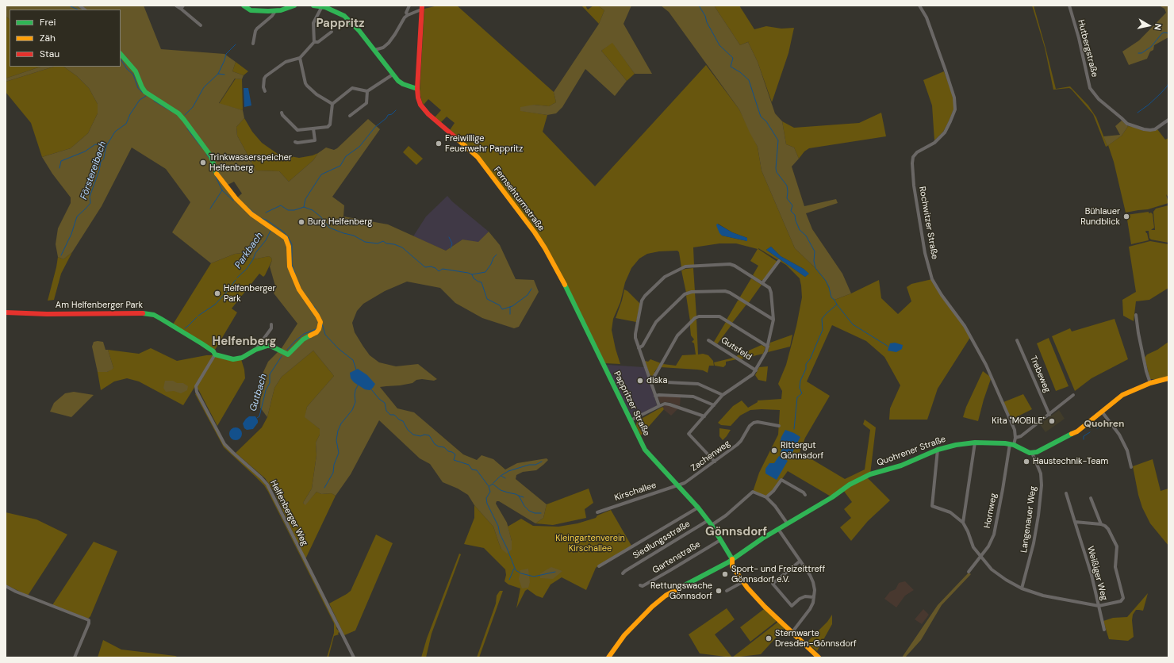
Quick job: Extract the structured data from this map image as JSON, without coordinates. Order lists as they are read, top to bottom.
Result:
{
  "streets": {
    "street": [
      "Hutbergstraße",
      "Fernsehturmstraße",
      "Rochwitzer Straße",
      "Am Helfenberger Park",
      "Gutsfeld",
      "Trebeweg",
      "Pappritzer Straße",
      "Quohrener Straße",
      "Zachenweg",
      "Kirschallee",
      "Hornweg",
      "Helfenberger Weg",
      "Langenauer Weg",
      "Siedlungsstraße",
      "Gartenstraße",
      "Weißiger Weg"
    ]
  },
  "crossings": [
    ["Fernsehturmstraße", "Pappritzer Straße"],
    ["Rochwitzer Straße", "Quohrener Straße"],
    ["Rochwitzer Straße", "Hornweg"],
    ["Am Helfenberger Park", "Helfenberger Weg"],
    ["Pappritzer Straße", "Quohrener Straße"],
    ["Pappritzer Straße", "Zachenweg"],
    ["Pappritzer Straße", "Kirschallee"],
    ["Pappritzer Straße", "Siedlungsstraße"],
    ["Pappritzer Straße", "Gartenstraße"],
    ["Quohrener Straße", "Hornweg"],
    ["Quohrener Straße", "Langenauer Weg"],
    ["Zachenweg", "Kirschallee"]
  ],
  "districts": [
    "Pappritz",
    "Helfenberg",
    "Quohren",
    "Gönnsdorf"
  ],
  "water": ["Förstereibach", "Parkbach", "Gutbach"],
  "parks": ["Kleingartenverein Kirschallee"],
  "places": [
    "Freiwillige Feuerwehr Pappritz",
    "Trinkwasserspeicher Helfenberg",
    "Bühlauer Rundblick",
    "Burg Helfenberg",
    "Helfenberger Park",
    "diska",
    "Kita \"MOBILE\"",
    "Rittergut Gönnsdorf",
    "Haustechnik-Team",
    "Sport- und Freizeittreff Gönnsdorf e.V.",
    "Rettungswache Gönnsdorf",
    "Sternwarte Dresden-Gönnsdorf"
  ],
  "legend": ["Frei", "Zäh", "Stau"],
  "north": "right"
}
